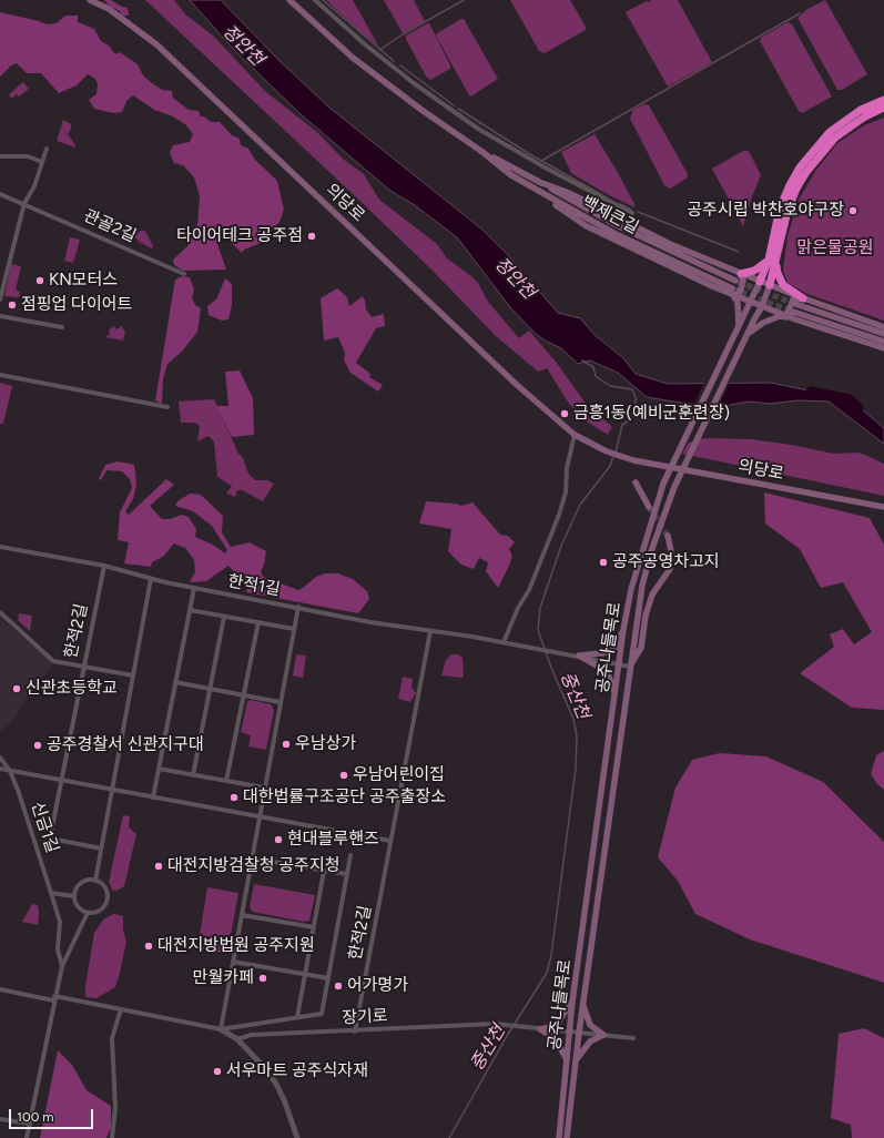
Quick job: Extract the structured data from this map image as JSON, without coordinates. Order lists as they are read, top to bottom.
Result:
{
  "streets": {
    "main road": ["의당로", "백제큰길", "공주나들목로"],
    "street": [
      "관골2길",
      "한적1길",
      "한적2길",
      "신금1길",
      "장기로"
    ]
  },
  "crossings": [
    ["백제큰길", "공주나들목로"],
    ["한적1길", "한적2길"],
    ["한적1길", "공주나들목로"],
    ["한적2길", "장기로"]
  ],
  "water": ["정안천", "중산천"],
  "parks": ["맑은물공원"],
  "places": [
    "공주시립 박찬호야구장",
    "타이어테크 공주점",
    "KN모터스",
    "점핑업 다이어트",
    "금흥1동(예비군훈련장)",
    "공주공영차고지",
    "신관초등학교",
    "우남상가",
    "공주경찰서 신관지구대",
    "우남어린이집",
    "대한법률구조공단 공주출장소",
    "현대블루핸즈",
    "대전지방검찰청 공주지청",
    "대전지방법원 공주지원",
    "만월카페",
    "어가명가",
    "서우마트 공주식자재"
  ],
  "scale_bar": "100 m"
}
